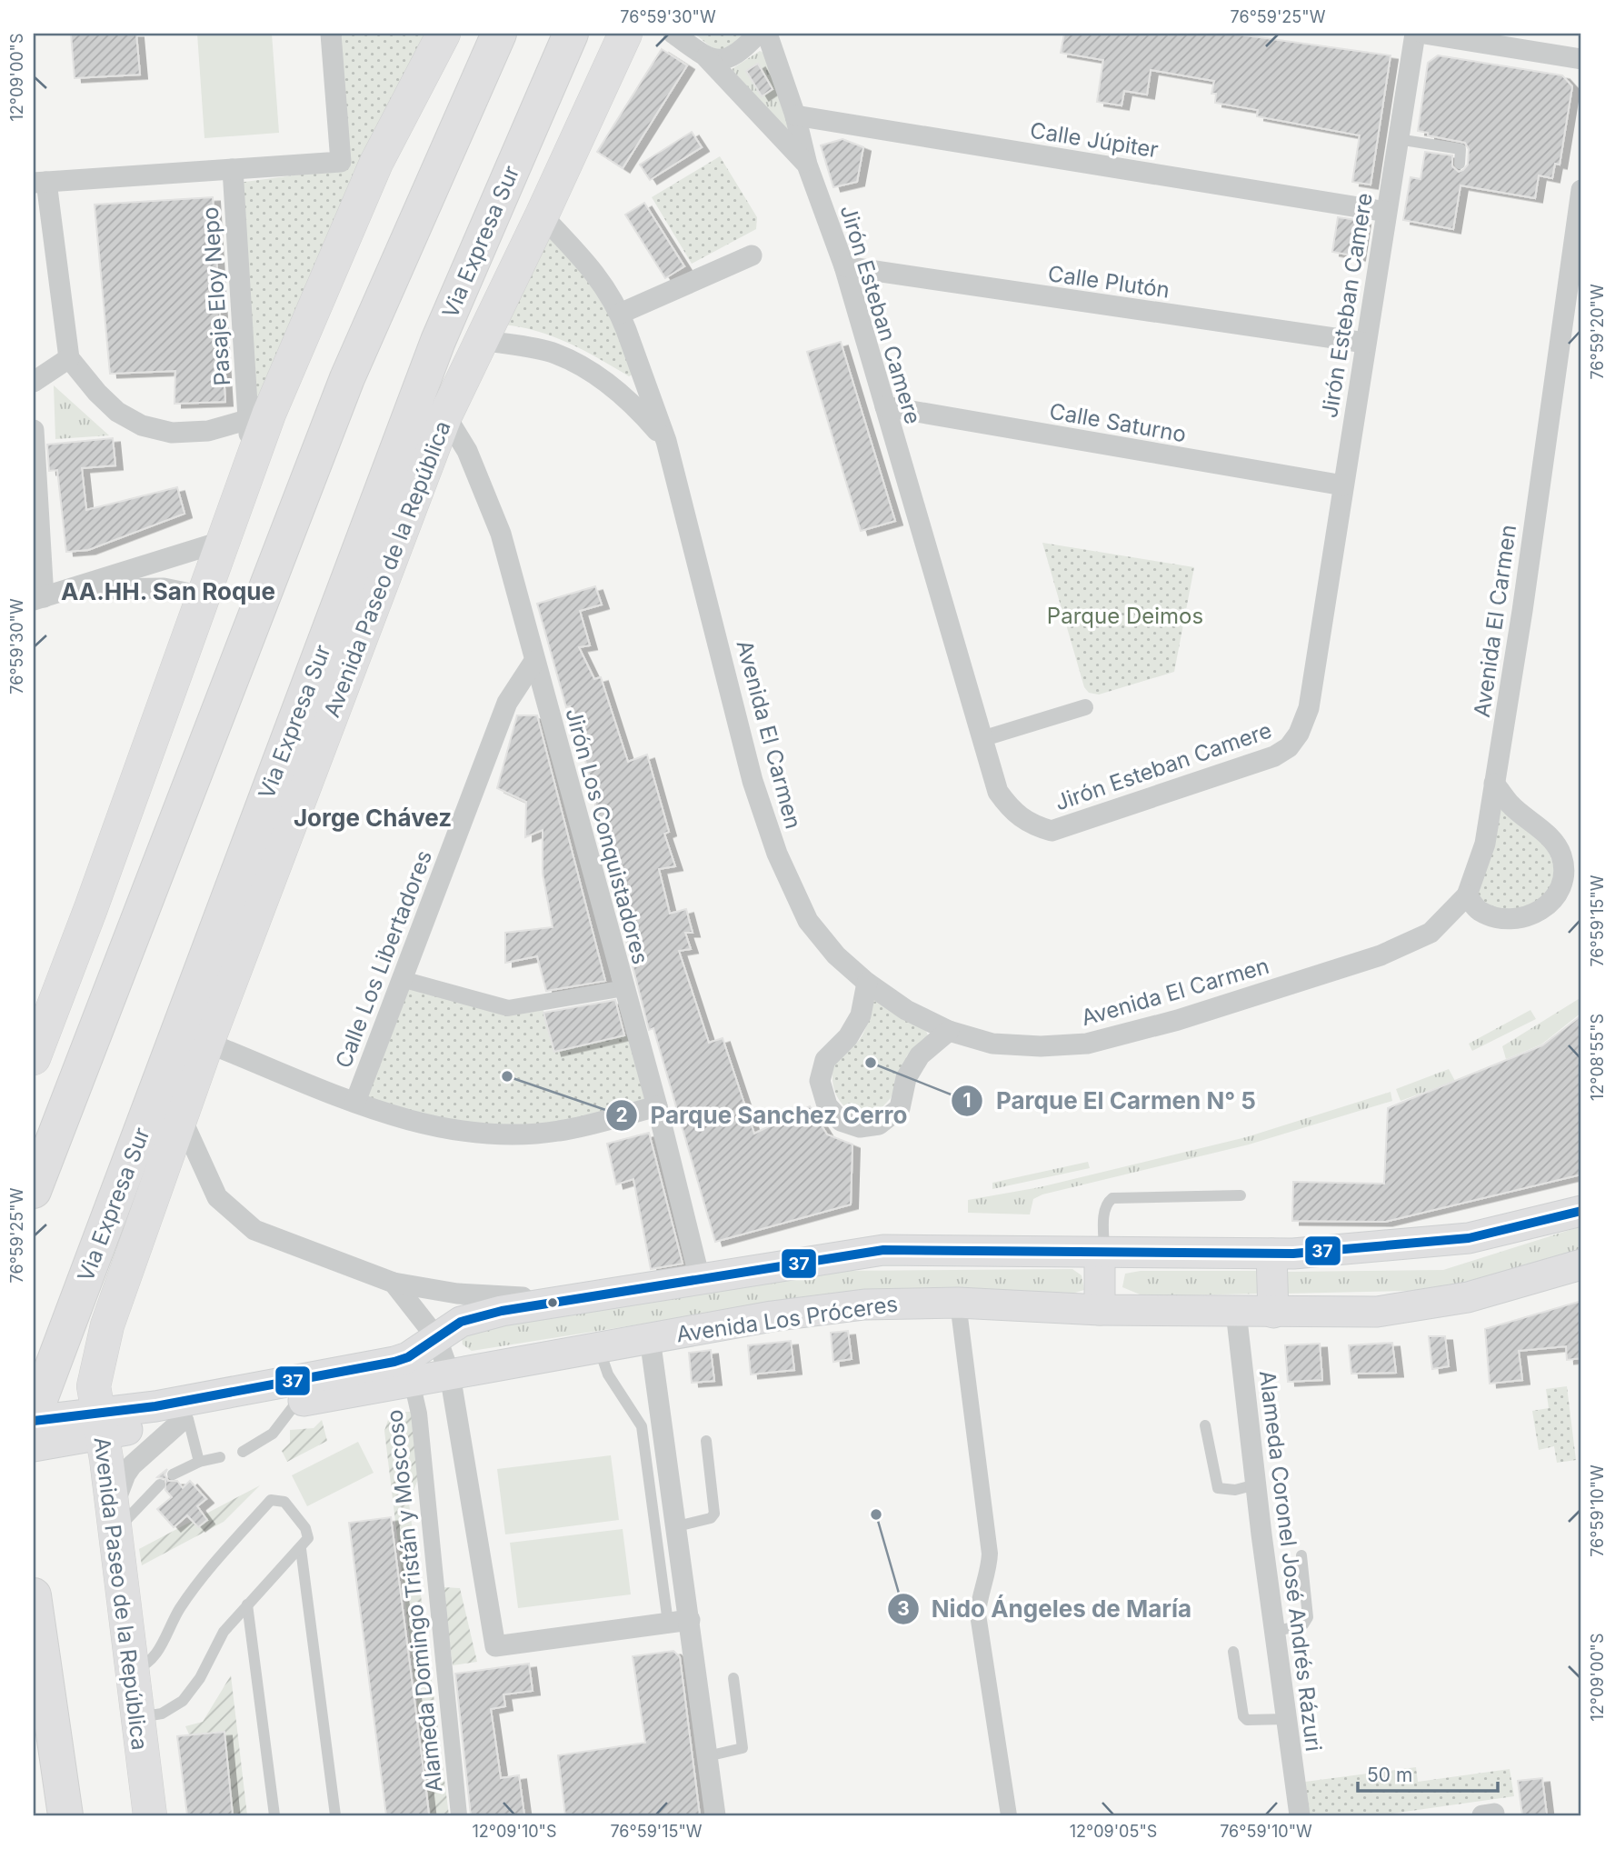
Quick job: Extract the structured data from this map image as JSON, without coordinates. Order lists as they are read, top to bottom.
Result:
{
  "streets": {
    "highway": ["Via Expresa Sur"],
    "main road": ["Avenida Paseo de la República", "Avenida Los Próceres"],
    "street": [
      "Calle Júpiter",
      "Calle Plutón",
      "Pasaje Eloy Nepo",
      "Jirón Esteban Camere",
      "Calle Saturno",
      "Avenida El Carmen",
      "Jirón Los Conquistadores",
      "Calle Los Libertadores",
      "Alameda Coronel José Andrés Rázuri",
      "Alameda Domingo Tristán y Moscoso"
    ]
  },
  "crossings": [
    ["Calle Júpiter", "Jirón Esteban Camere"],
    ["Via Expresa Sur", "Avenida Los Próceres"],
    ["Calle Plutón", "Jirón Esteban Camere"],
    ["Jirón Esteban Camere", "Calle Saturno"],
    ["Avenida Paseo de la República", "Avenida El Carmen"],
    ["Avenida Paseo de la República", "Jirón Los Conquistadores"],
    ["Avenida Paseo de la República", "Avenida Los Próceres"],
    ["Jirón Los Conquistadores", "Calle Los Libertadores"],
    ["Jirón Los Conquistadores", "Avenida Los Próceres"],
    ["Avenida Los Próceres", "Alameda Coronel José Andrés Rázuri"],
    ["Avenida Los Próceres", "Alameda Domingo Tristán y Moscoso"]
  ],
  "districts": ["AA.HH. San Roque", "Jorge Chávez"],
  "parks": ["Parque Deimos"],
  "places": ["Parque El Carmen N° 5", "Parque Sanchez Cerro", "Nido Ángeles de María"],
  "lines": ["transit line 37"],
  "scale_bar": "50 m",
  "coordinates": [
    "76°59'30\"W",
    "76°59'25\"W",
    "12°09'00\"S",
    "76°59'20\"W",
    "76°59'15\"W",
    "12°08'55\"S",
    "76°59'10\"W",
    "12°09'10\"S",
    "12°09'05\"S"
  ]
}
